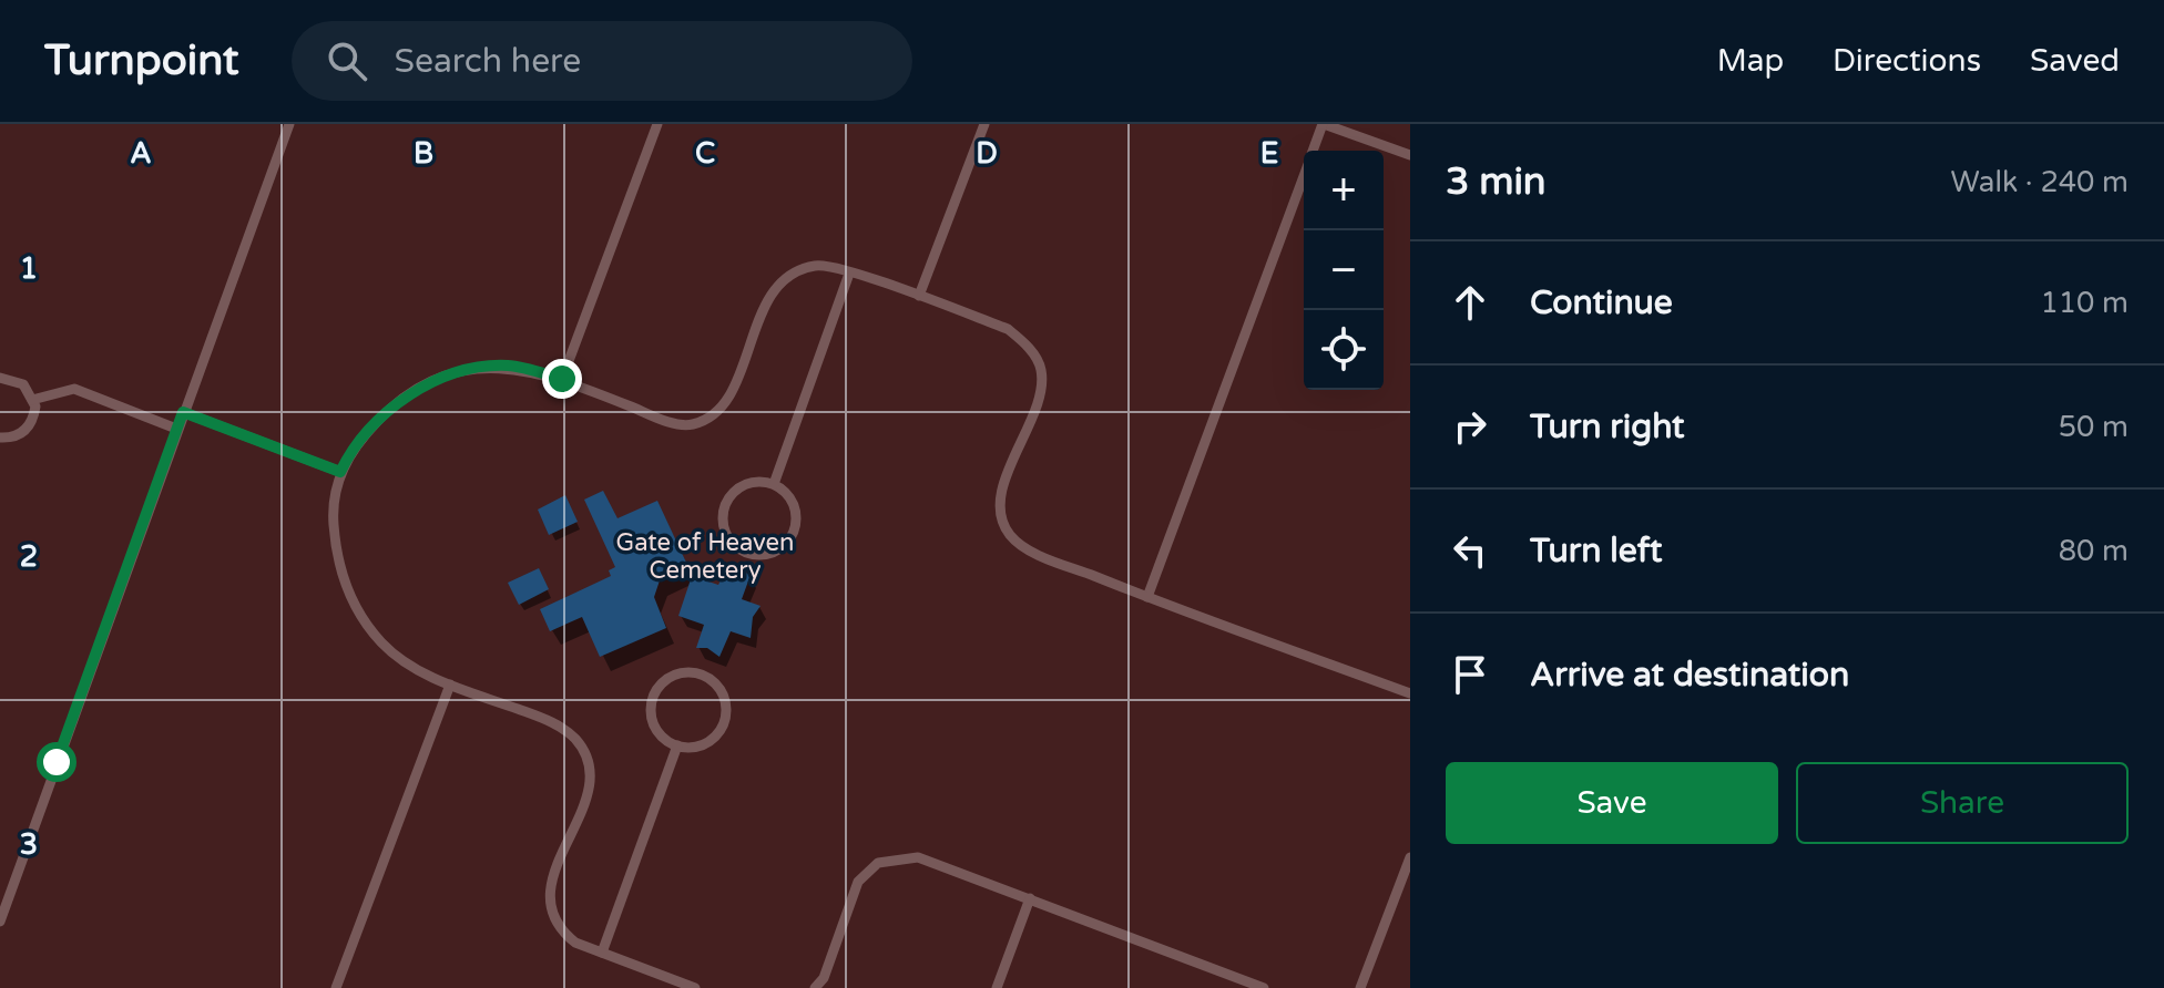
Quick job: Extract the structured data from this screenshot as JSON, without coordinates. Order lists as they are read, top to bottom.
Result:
{
  "parks": ["Gate of Heaven Cemetery"],
  "page": {
    "header": "Turnpoint",
    "search": "Search here",
    "nav": ["Map", "Directions", "Saved"],
    "heading": ["3 min", "Walk · 240 m"],
    "map_buttons": ["+", "−"],
    "list": [
      ["Continue", "110 m"],
      ["Turn right", "50 m"],
      ["Turn left", "80 m"],
      "Arrive at destination"
    ],
    "buttons": ["Save", "Share"]
  },
  "grid": {
    "columns": [
      "A",
      "B",
      "C",
      "D",
      "E"
    ],
    "rows": ["1", "2", "3"]
  }
}
